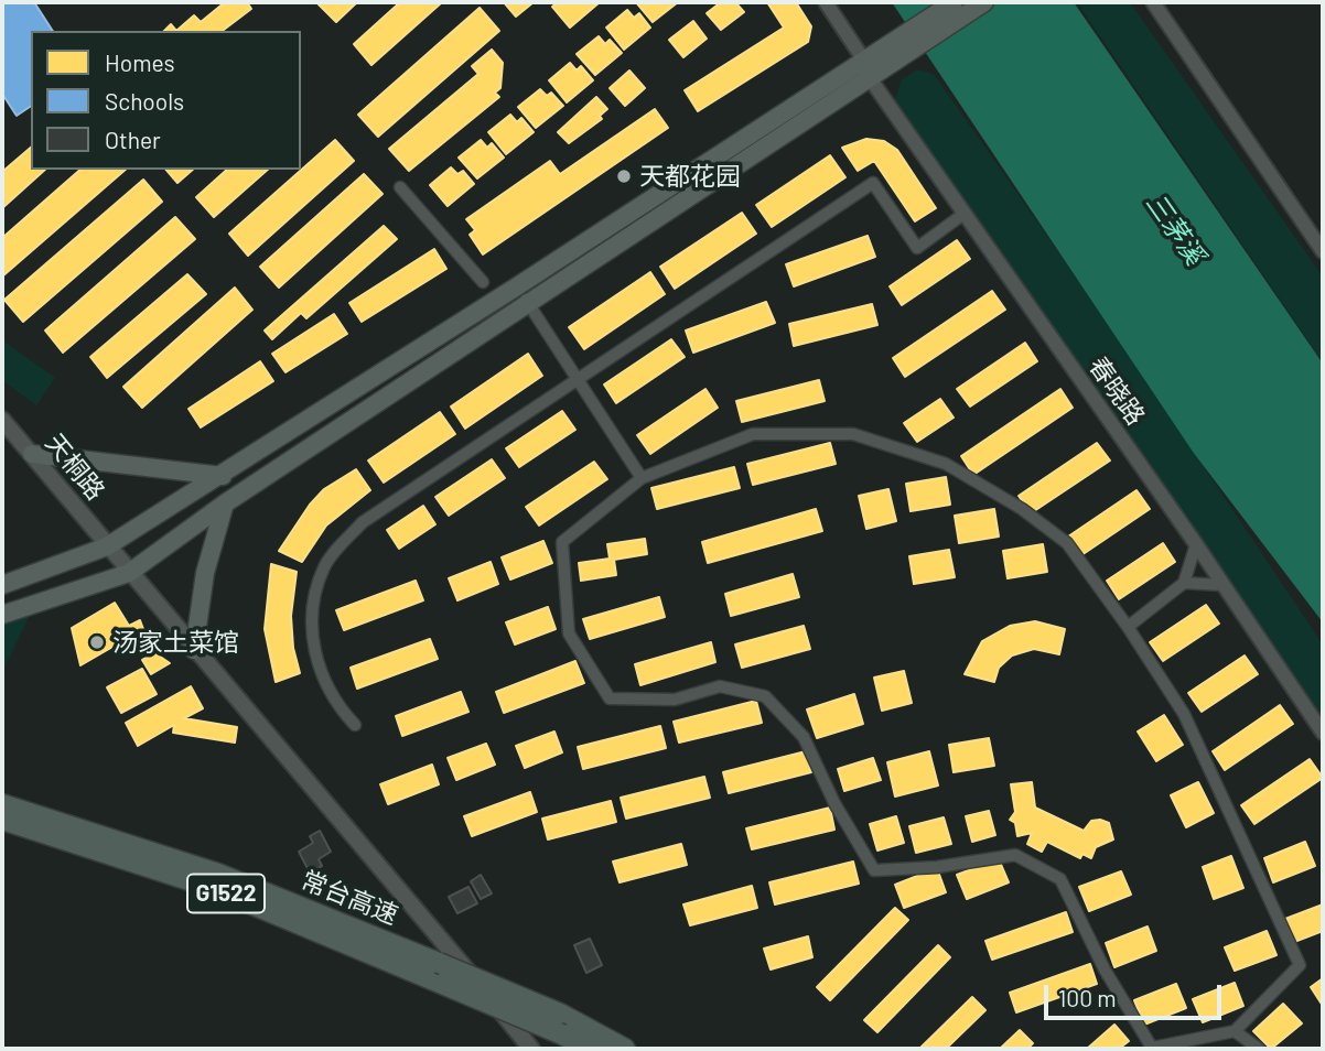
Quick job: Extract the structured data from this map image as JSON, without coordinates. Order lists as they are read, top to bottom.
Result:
{
  "streets": {
    "highway": ["G1522", "常台高速"],
    "main road": ["天桐路"],
    "street": ["春晓路"]
  },
  "water": ["三茅溪"],
  "places": ["天都花园", "汤家土菜馆"],
  "legend": ["Homes", "Schools", "Other"],
  "scale_bar": "100 m"
}
